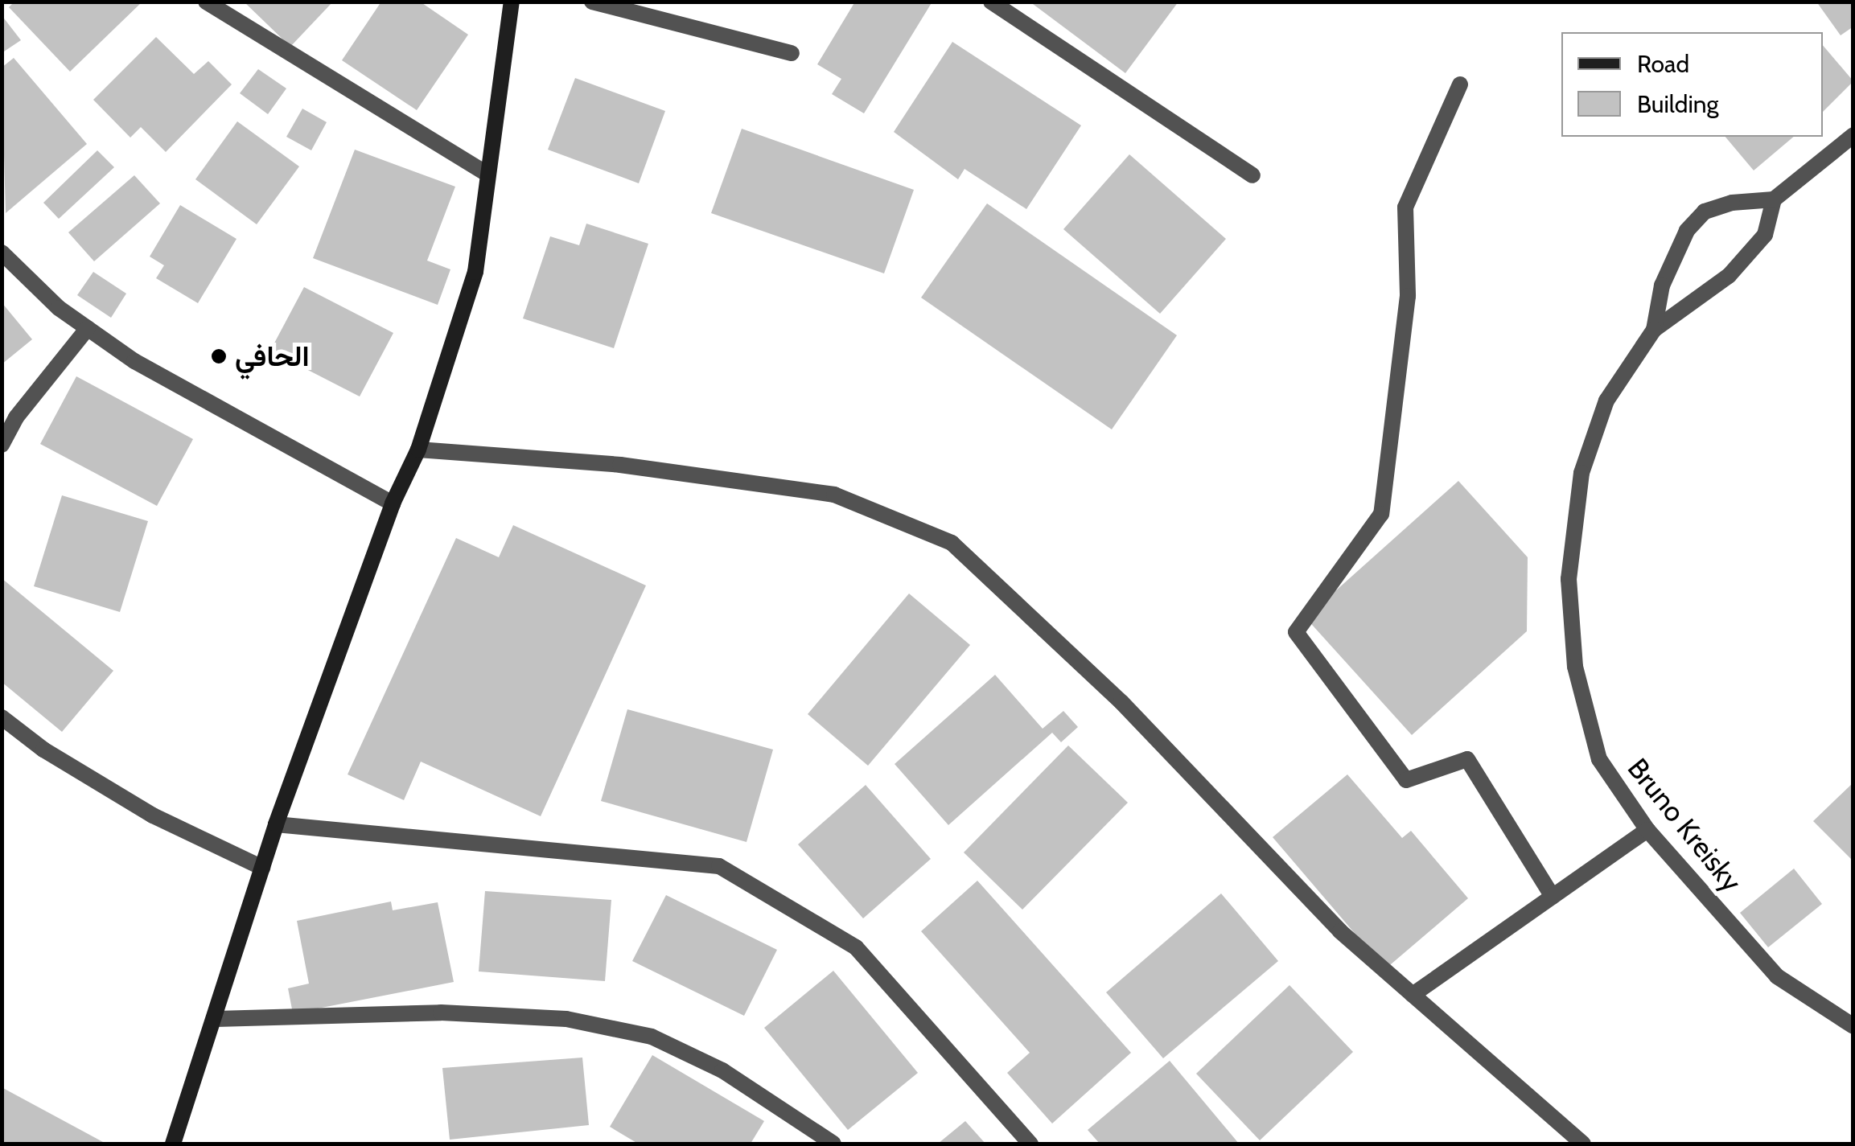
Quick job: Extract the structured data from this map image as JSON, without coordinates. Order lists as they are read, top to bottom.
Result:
{
  "streets": {
    "street": ["Bruno Kreisky"]
  },
  "places": ["الحافي"],
  "legend": ["Road", "Building"]
}
